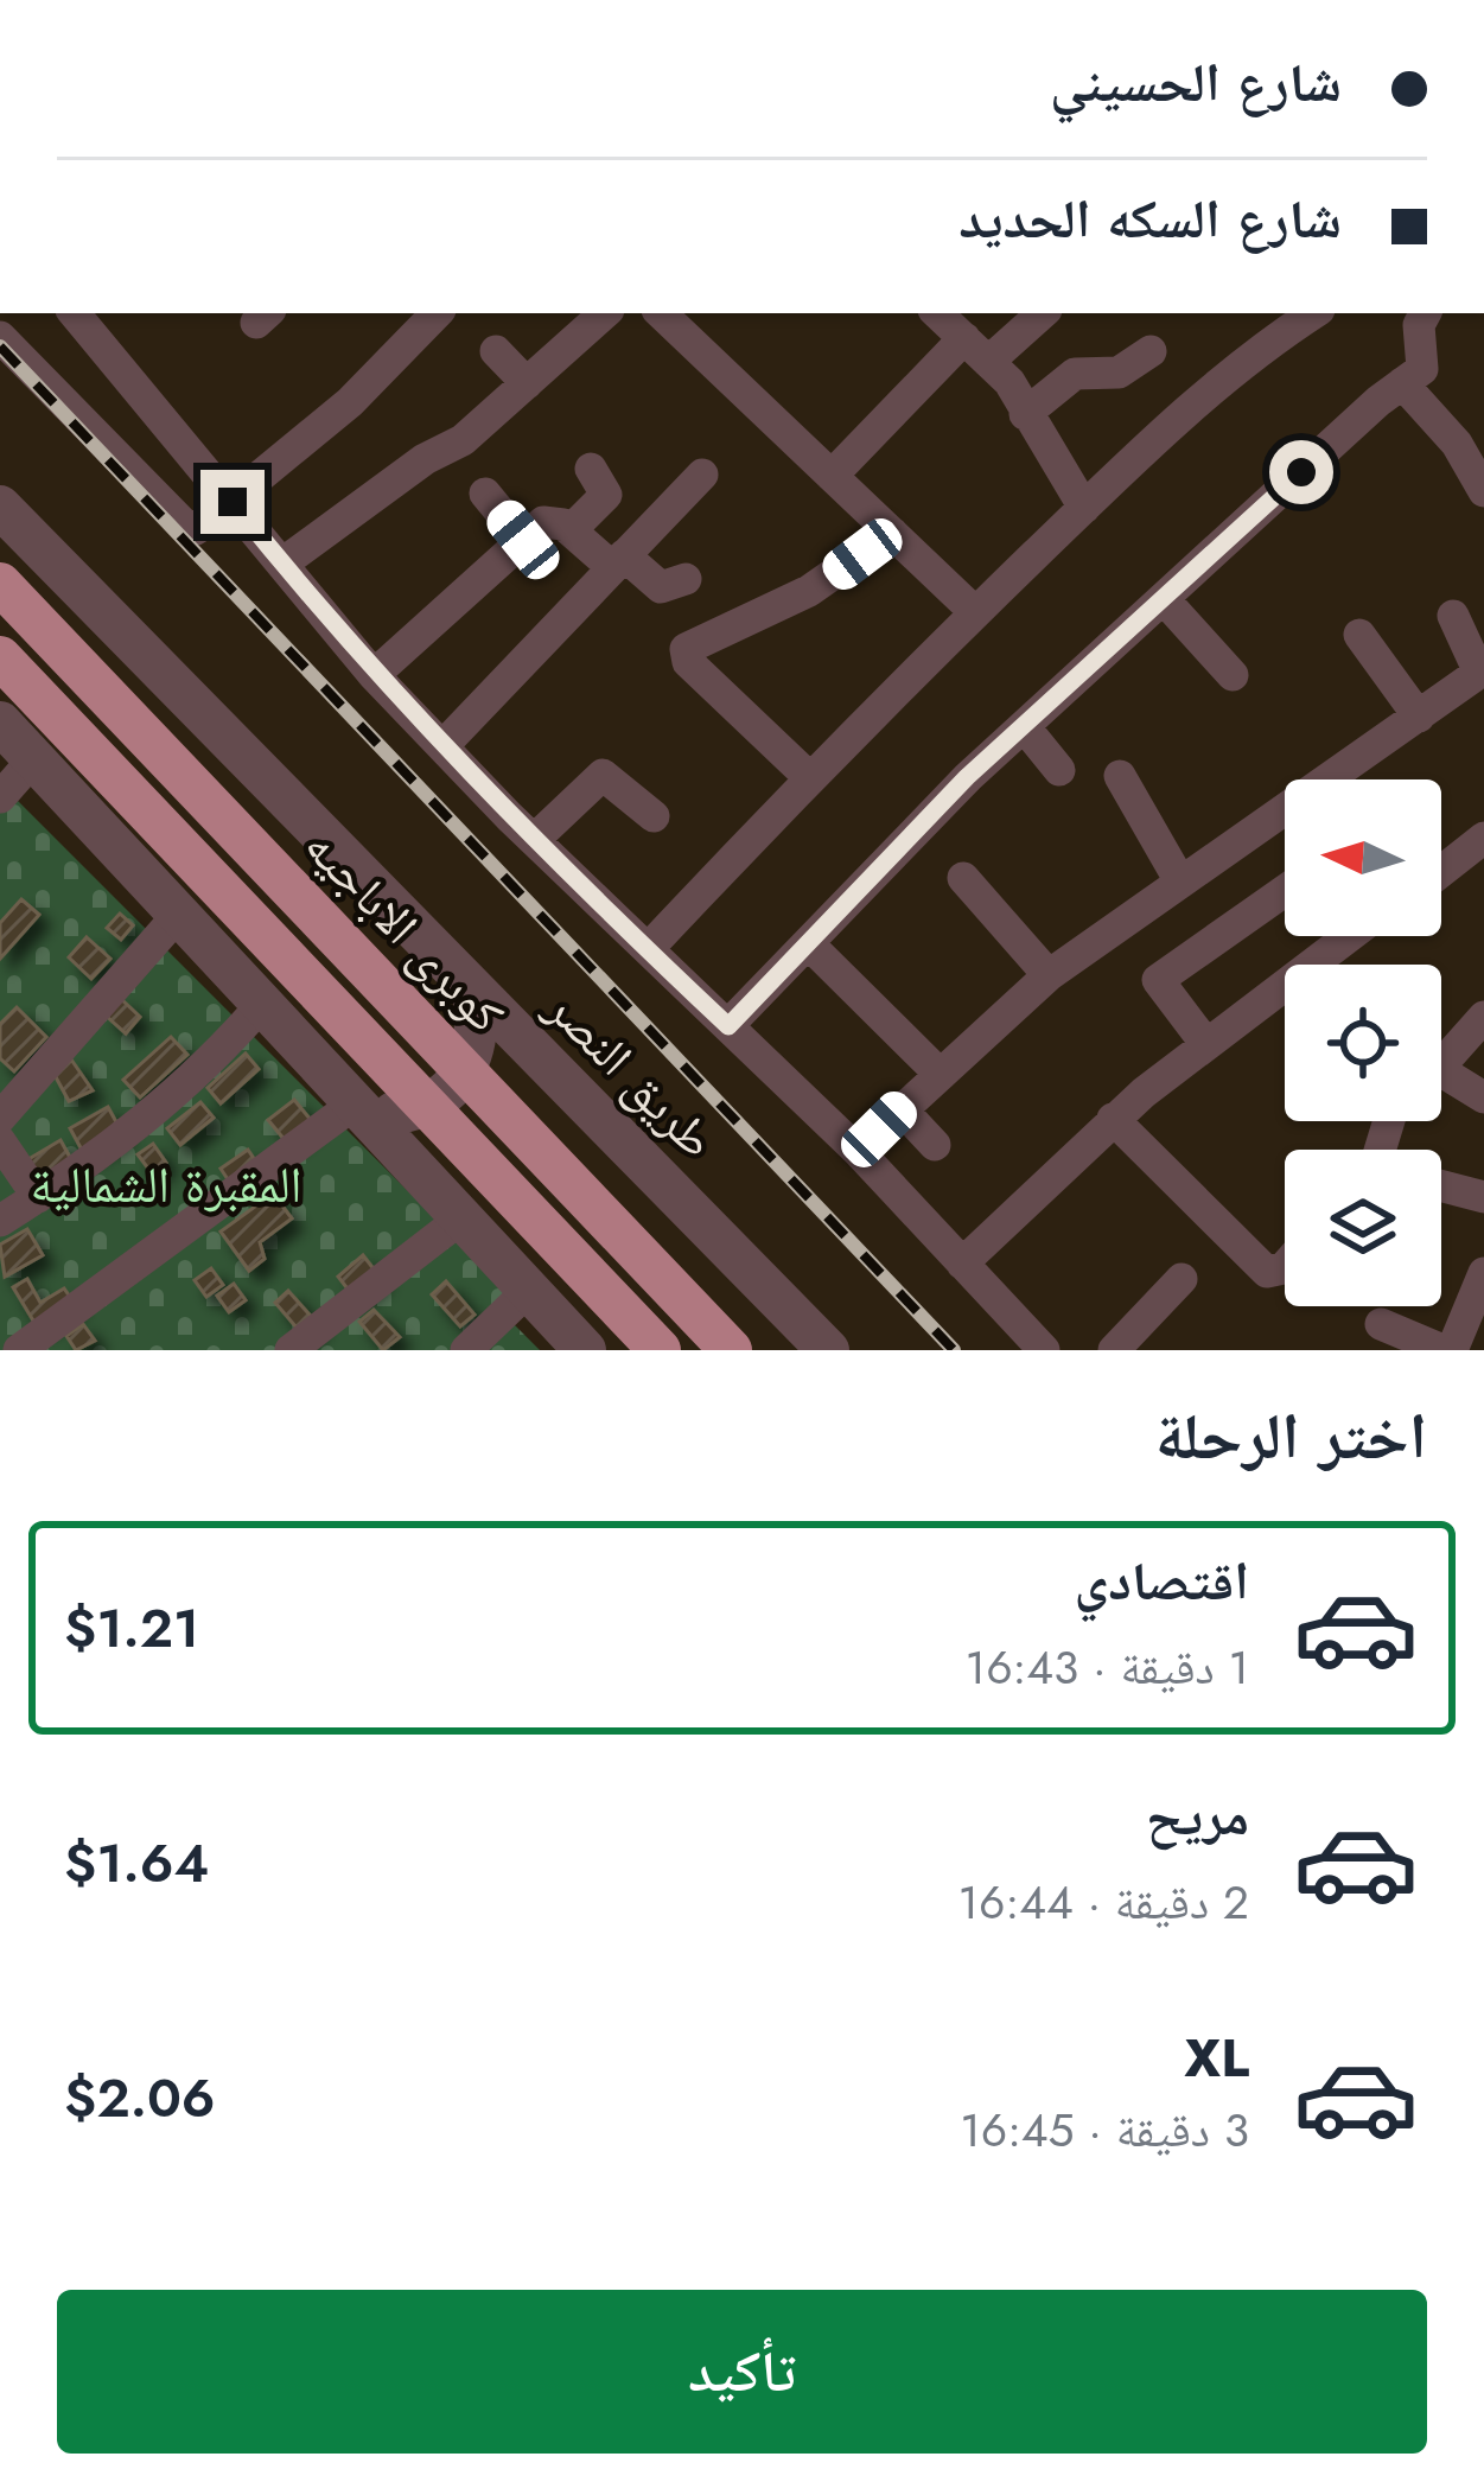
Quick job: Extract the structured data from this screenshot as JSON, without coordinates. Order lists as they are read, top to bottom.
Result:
{
  "streets": {
    "highway": ["كوبرى الاباجيه"],
    "street": ["طريق النصر"]
  },
  "parks": ["المقبرة الشمالية"],
  "north": "left",
  "page": {
    "banner": ["شارع الحسيني", "شارع السكه الحديد"],
    "heading": "اختر الرحلة",
    "list": [
      {
        "name": "اقتصادي",
        "note": "1 دقيقة · 16:43",
        "value": "$1.21"
      },
      {
        "name": "مريح",
        "note": "2 دقيقة · 16:44",
        "value": "$1.64"
      },
      {
        "name": "XL",
        "note": "3 دقيقة · 16:45",
        "value": "$2.06"
      }
    ],
    "buttons": "تأكيد"
  }
}
